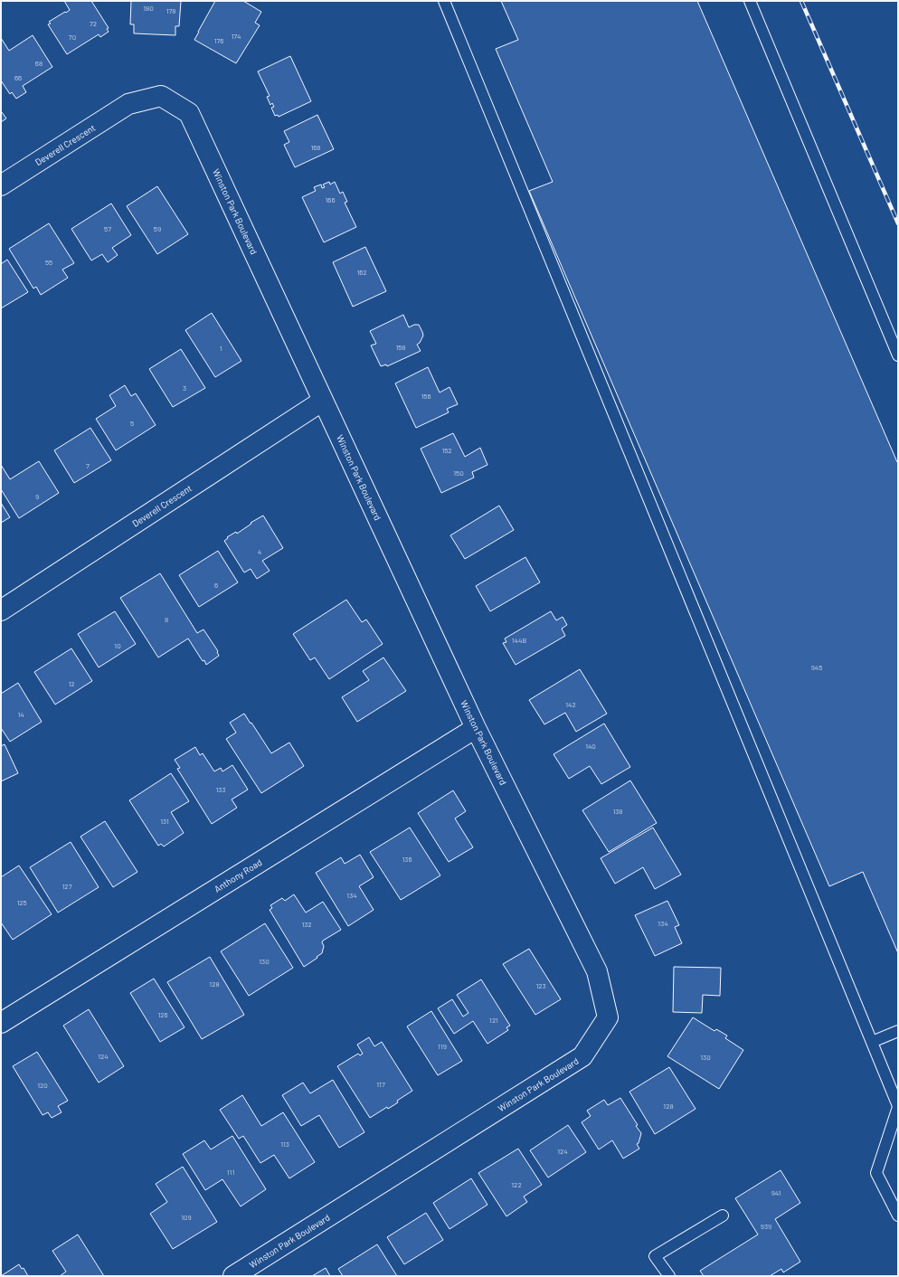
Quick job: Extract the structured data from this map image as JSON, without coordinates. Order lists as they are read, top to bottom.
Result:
{
  "streets": {
    "street": ["Deverell Crescent", "Winston Park Boulevard", "Anthony Road"]
  },
  "crossings": [
    ["Deverell Crescent", "Winston Park Boulevard"],
    ["Winston Park Boulevard", "Anthony Road"]
  ],
  "house_numbers": [
    "180",
    "178",
    "72",
    "174",
    "70",
    "176",
    "68",
    "66",
    "168",
    "166",
    "57",
    "59",
    "55",
    "162",
    "158",
    "1",
    "3",
    "156",
    "5",
    "152",
    "7",
    "150",
    "9",
    "4",
    "6",
    "8",
    "144B",
    "10",
    "945",
    "12",
    "142",
    "14",
    "140",
    "133",
    "138",
    "131",
    "136",
    "127",
    "134",
    "125",
    "134",
    "132",
    "130",
    "128",
    "123",
    "126",
    "121",
    "119",
    "124",
    "130",
    "117",
    "120",
    "128",
    "113",
    "124",
    "111",
    "122",
    "941",
    "109",
    "939"
  ]
}
